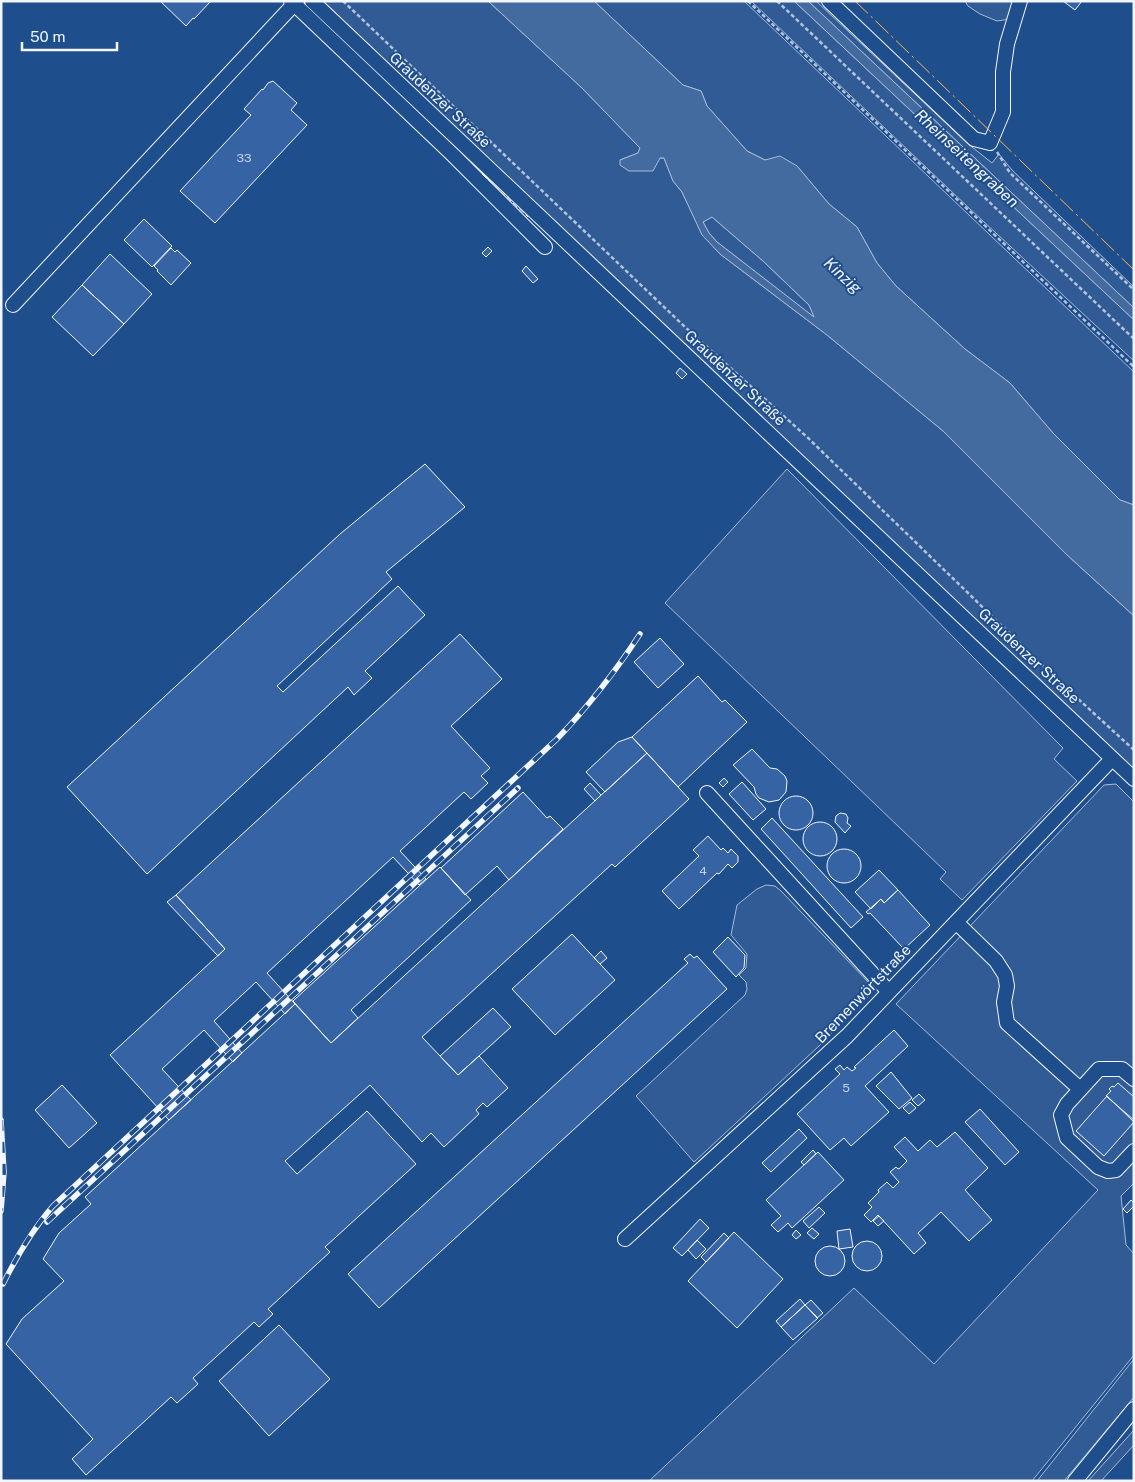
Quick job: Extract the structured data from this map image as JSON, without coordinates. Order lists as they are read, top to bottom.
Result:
{
  "streets": {
    "street": ["Graudenzer Straße", "Bremenwörtstraße"]
  },
  "crossings": [
    ["Graudenzer Straße", "Bremenwörtstraße"]
  ],
  "water": ["Rheinseitengraben", "Kinzig"],
  "house_numbers": ["33", "4", "5"],
  "scale_bar": "50 m"
}
